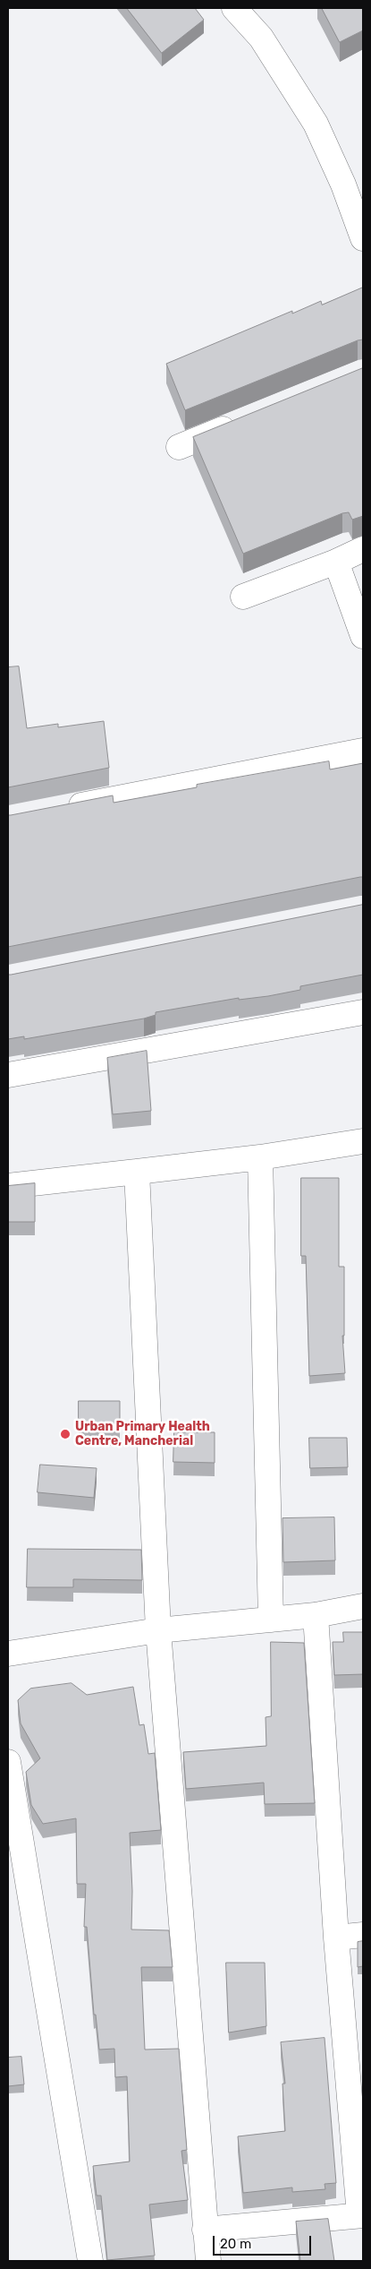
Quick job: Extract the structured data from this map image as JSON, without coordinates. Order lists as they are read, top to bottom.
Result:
{
  "places": ["Urban Primary Health Centre, Mancherial"],
  "scale_bar": "20 m"
}
